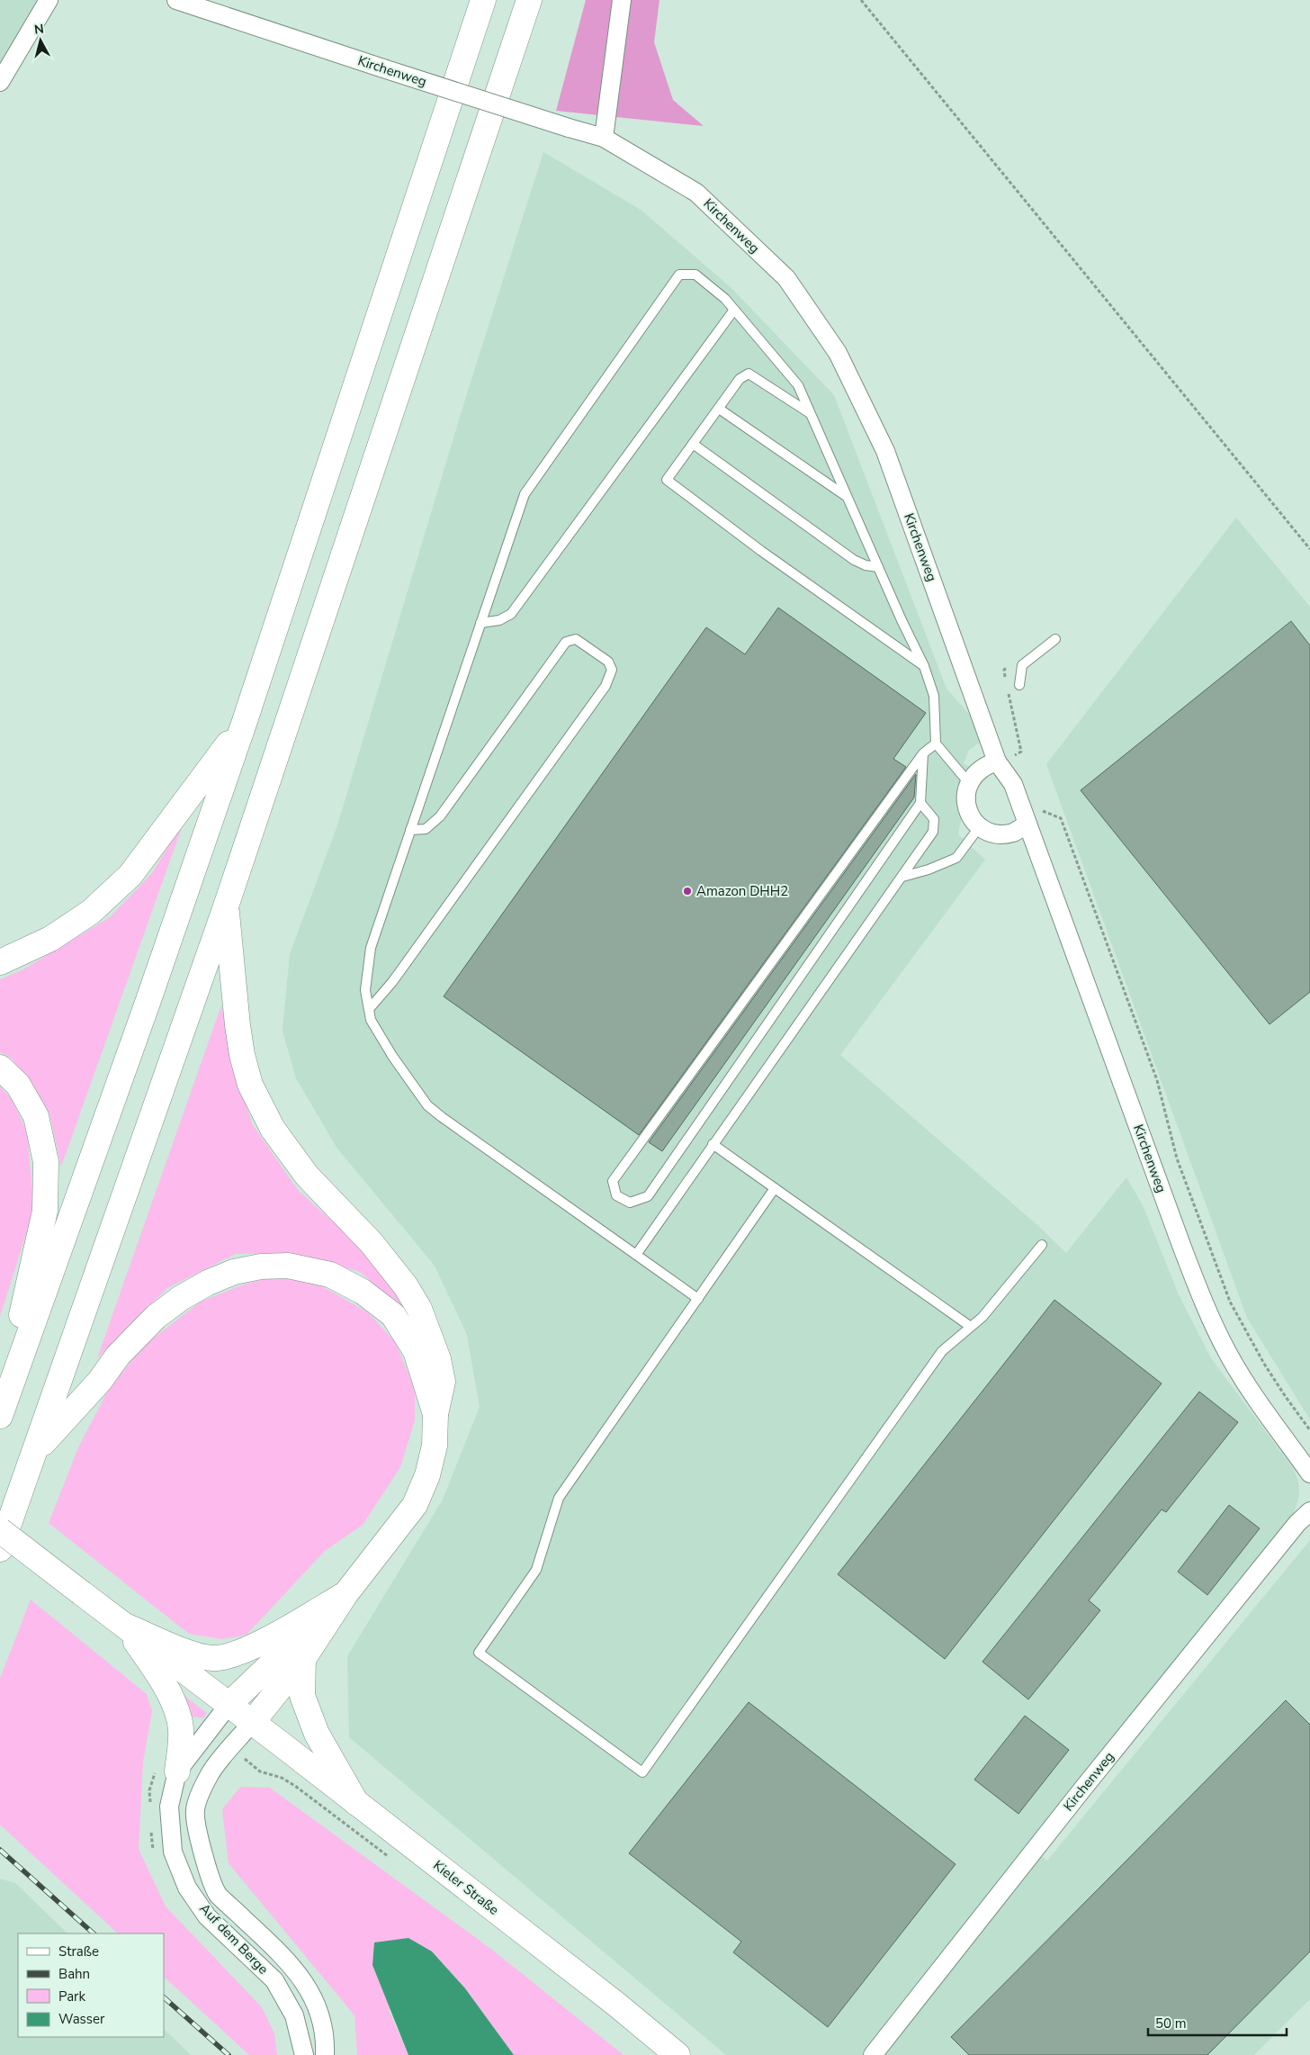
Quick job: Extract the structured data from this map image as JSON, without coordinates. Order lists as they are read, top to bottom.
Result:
{
  "streets": {
    "main road": ["Kieler Straße"],
    "street": ["Kirchenweg", "Auf dem Berge"]
  },
  "crossings": [
    ["Kieler Straße", "Auf dem Berge"]
  ],
  "places": ["Amazon DHH2"],
  "legend": [
    "Straße",
    "Bahn",
    "Park",
    "Wasser"
  ],
  "scale_bar": "50 m",
  "north": "top"
}
